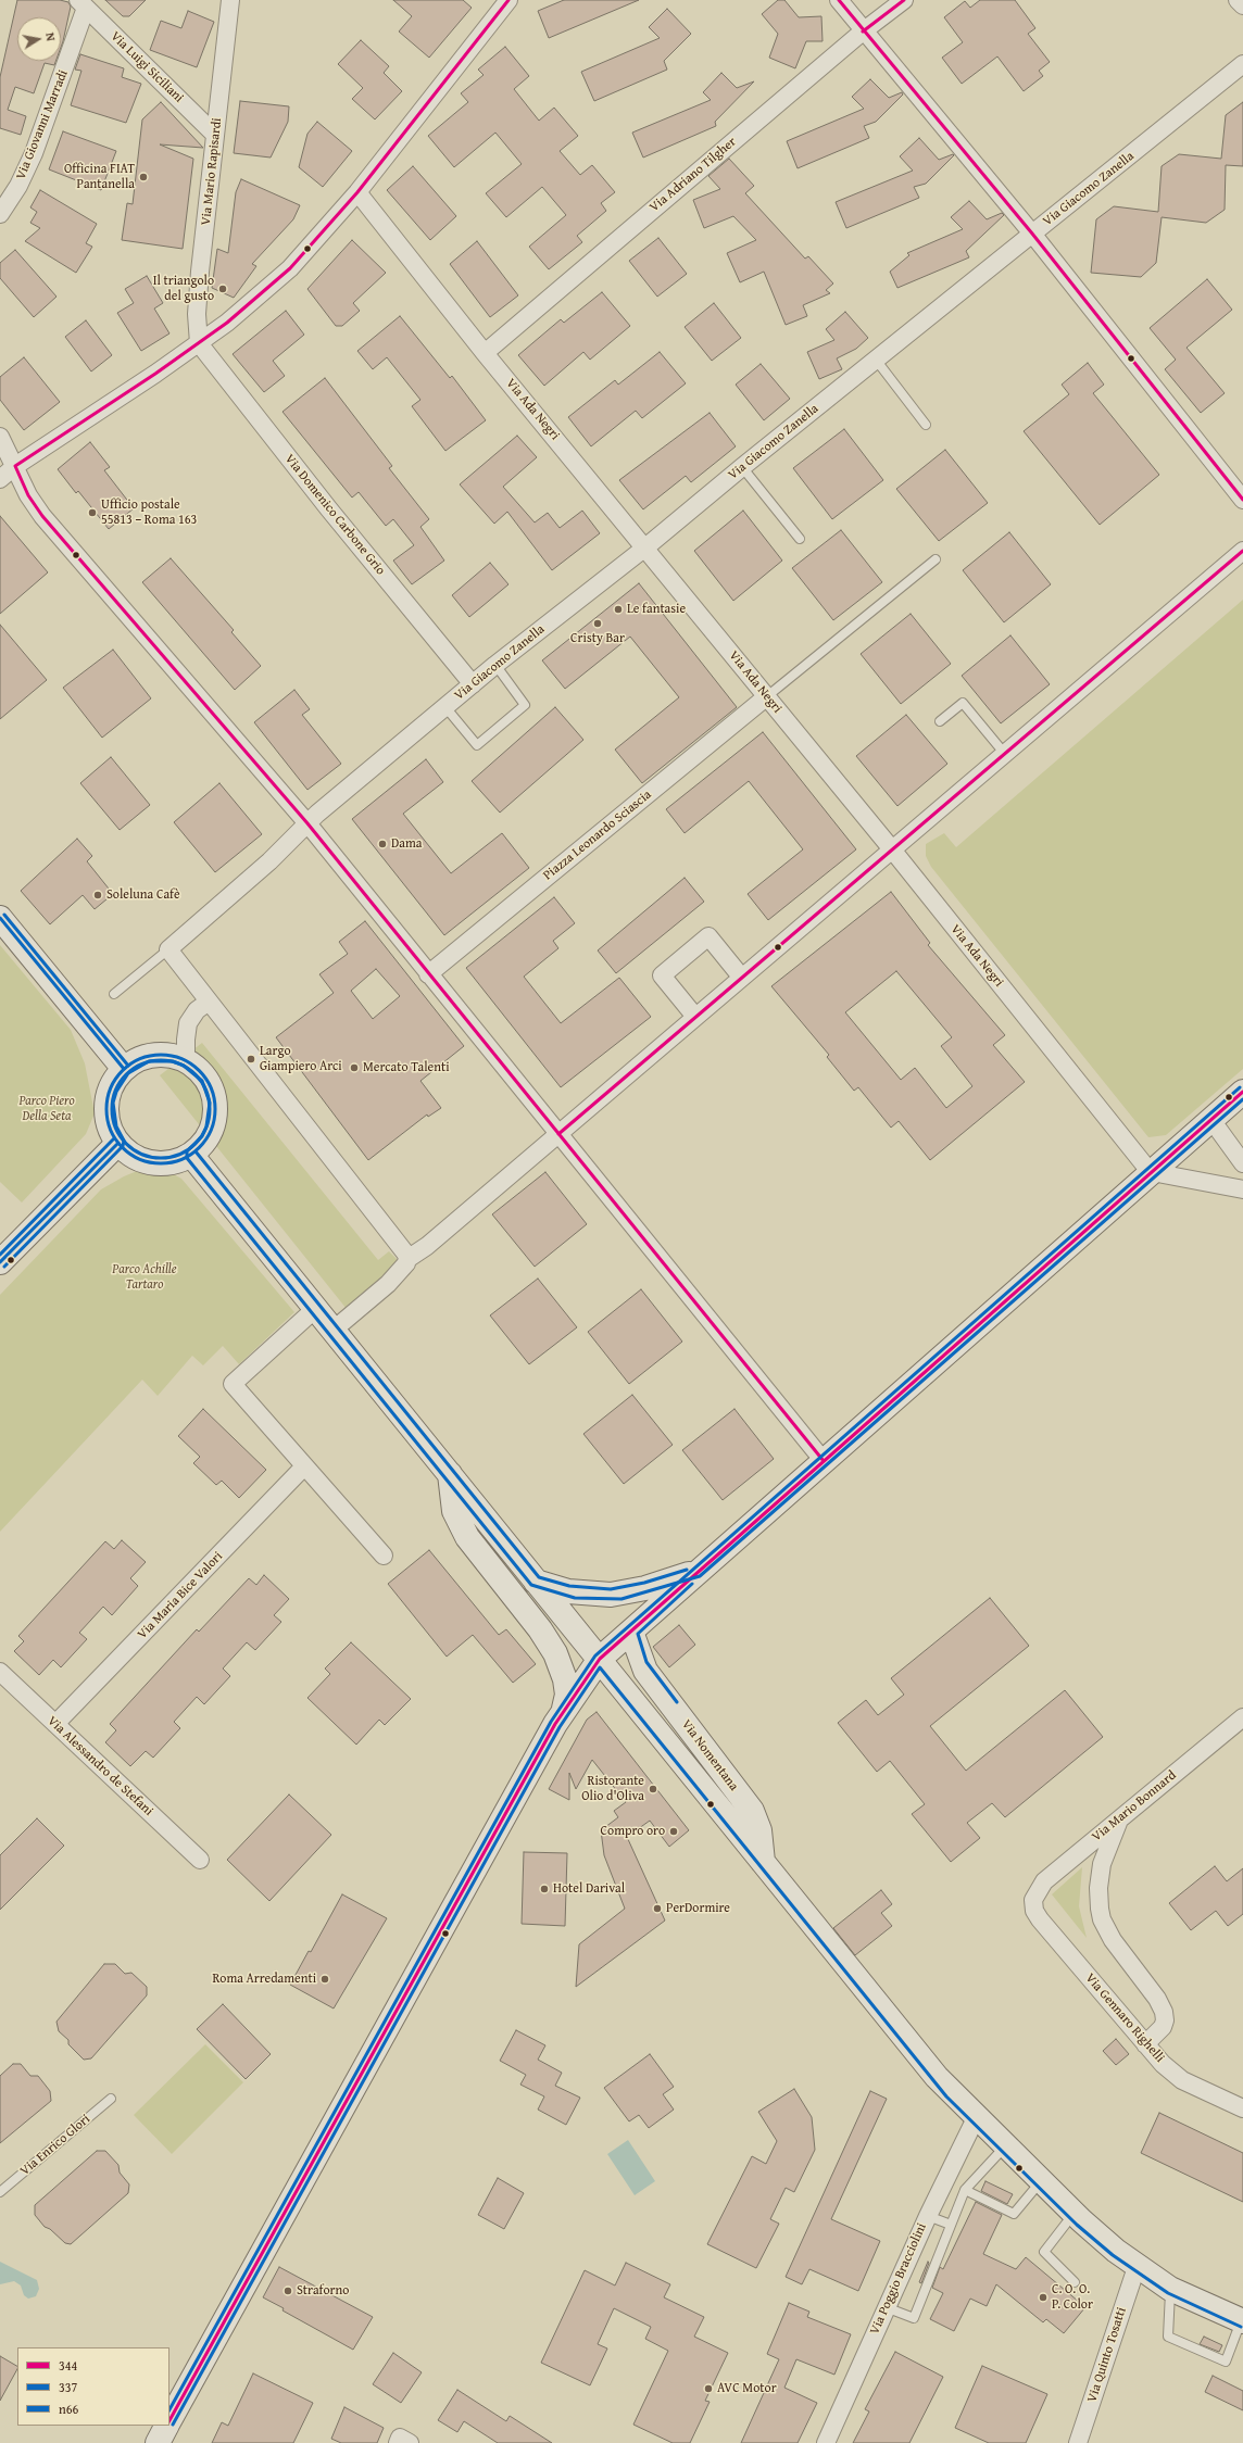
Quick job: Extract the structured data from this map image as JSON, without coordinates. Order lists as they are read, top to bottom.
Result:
{
  "streets": {
    "street": [
      "Via Luigi Siciliani",
      "Via Giovanni Marradi",
      "Via Mario Rapisardi",
      "Via Adriano Tilgher",
      "Via Giacomo Zanella",
      "Via Ada Negri",
      "Via Domenico Carbone Grio",
      "Piazza Leonardo Sciascia",
      "Via Maria Bice Valori",
      "Via Nomentana",
      "Via Alessandro de Stefani",
      "Via Mario Bonnard",
      "Via Gennaro Righelli",
      "Via Poggio Bracciolini",
      "Via Quinto Tosatti"
    ],
    "lane": ["Via Enrico Glori"]
  },
  "crossings": [
    ["Via Luigi Siciliani", "Via Giovanni Marradi"],
    ["Via Luigi Siciliani", "Via Mario Rapisardi"],
    ["Via Mario Rapisardi", "Via Domenico Carbone Grio"],
    ["Via Adriano Tilgher", "Via Ada Negri"],
    ["Via Giacomo Zanella", "Via Ada Negri"],
    ["Via Giacomo Zanella", "Via Domenico Carbone Grio"],
    ["Via Ada Negri", "Piazza Leonardo Sciascia"],
    ["Via Maria Bice Valori", "Via Alessandro de Stefani"],
    ["Via Nomentana", "Via Poggio Bracciolini"],
    ["Via Nomentana", "Via Quinto Tosatti"],
    ["Via Mario Bonnard", "Via Gennaro Righelli"]
  ],
  "parks": ["Parco Piero Della Seta", "Parco Achille Tartaro"],
  "places": [
    "Officina FIAT Pantanella",
    "Il triangolo del gusto",
    "Ufficio postale 55813 – Roma 163",
    "Le fantasie",
    "Cristy Bar",
    "Dama",
    "Soleluna Cafè",
    "Largo Giampiero Arci",
    "Mercato Talenti",
    "Ristorante Olio d'Oliva",
    "Compro oro",
    "Hotel Darival",
    "PerDormire",
    "Roma Arredamenti",
    "Straforno",
    "C. O. O. P. Color",
    "AVC Motor"
  ],
  "lines": ["transit line 344", "transit line n66", "transit line 337"],
  "legend": ["344", "337", "n66"],
  "north": "right"
}
